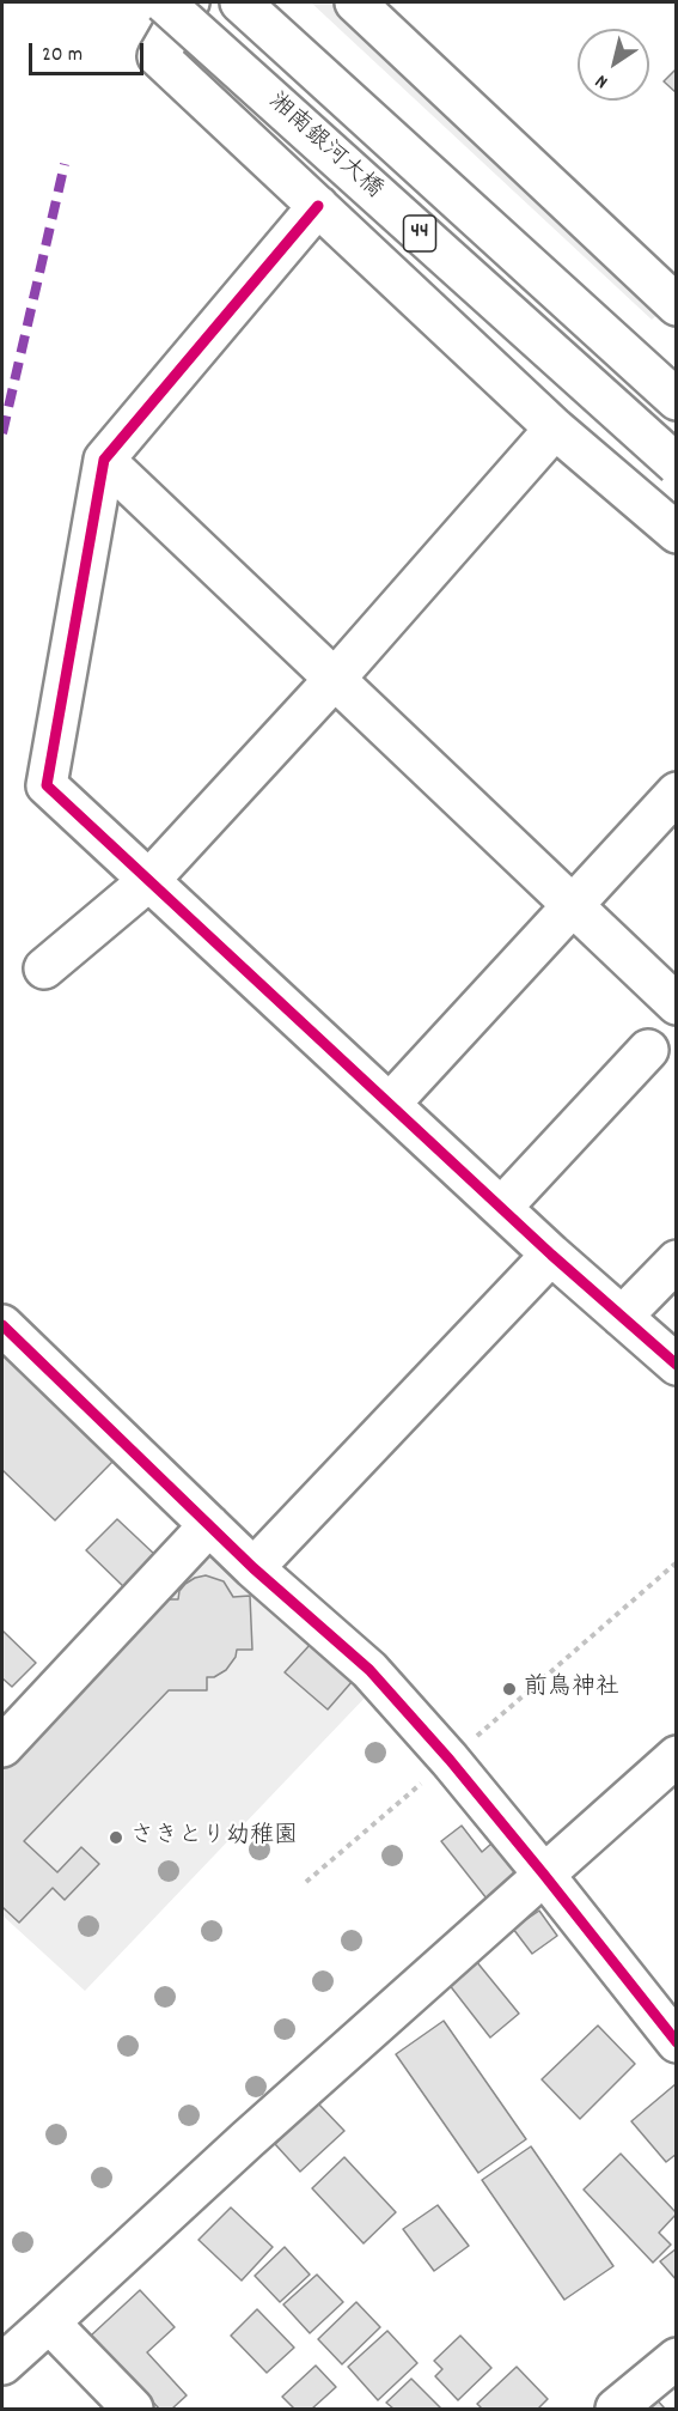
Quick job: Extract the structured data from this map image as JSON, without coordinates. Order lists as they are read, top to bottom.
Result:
{
  "streets": {
    "street": ["湘南銀河大橋", "44"]
  },
  "places": ["前鳥神社", "さきとり幼稚園"],
  "scale_bar": "20 m",
  "north": "bottom left"
}
